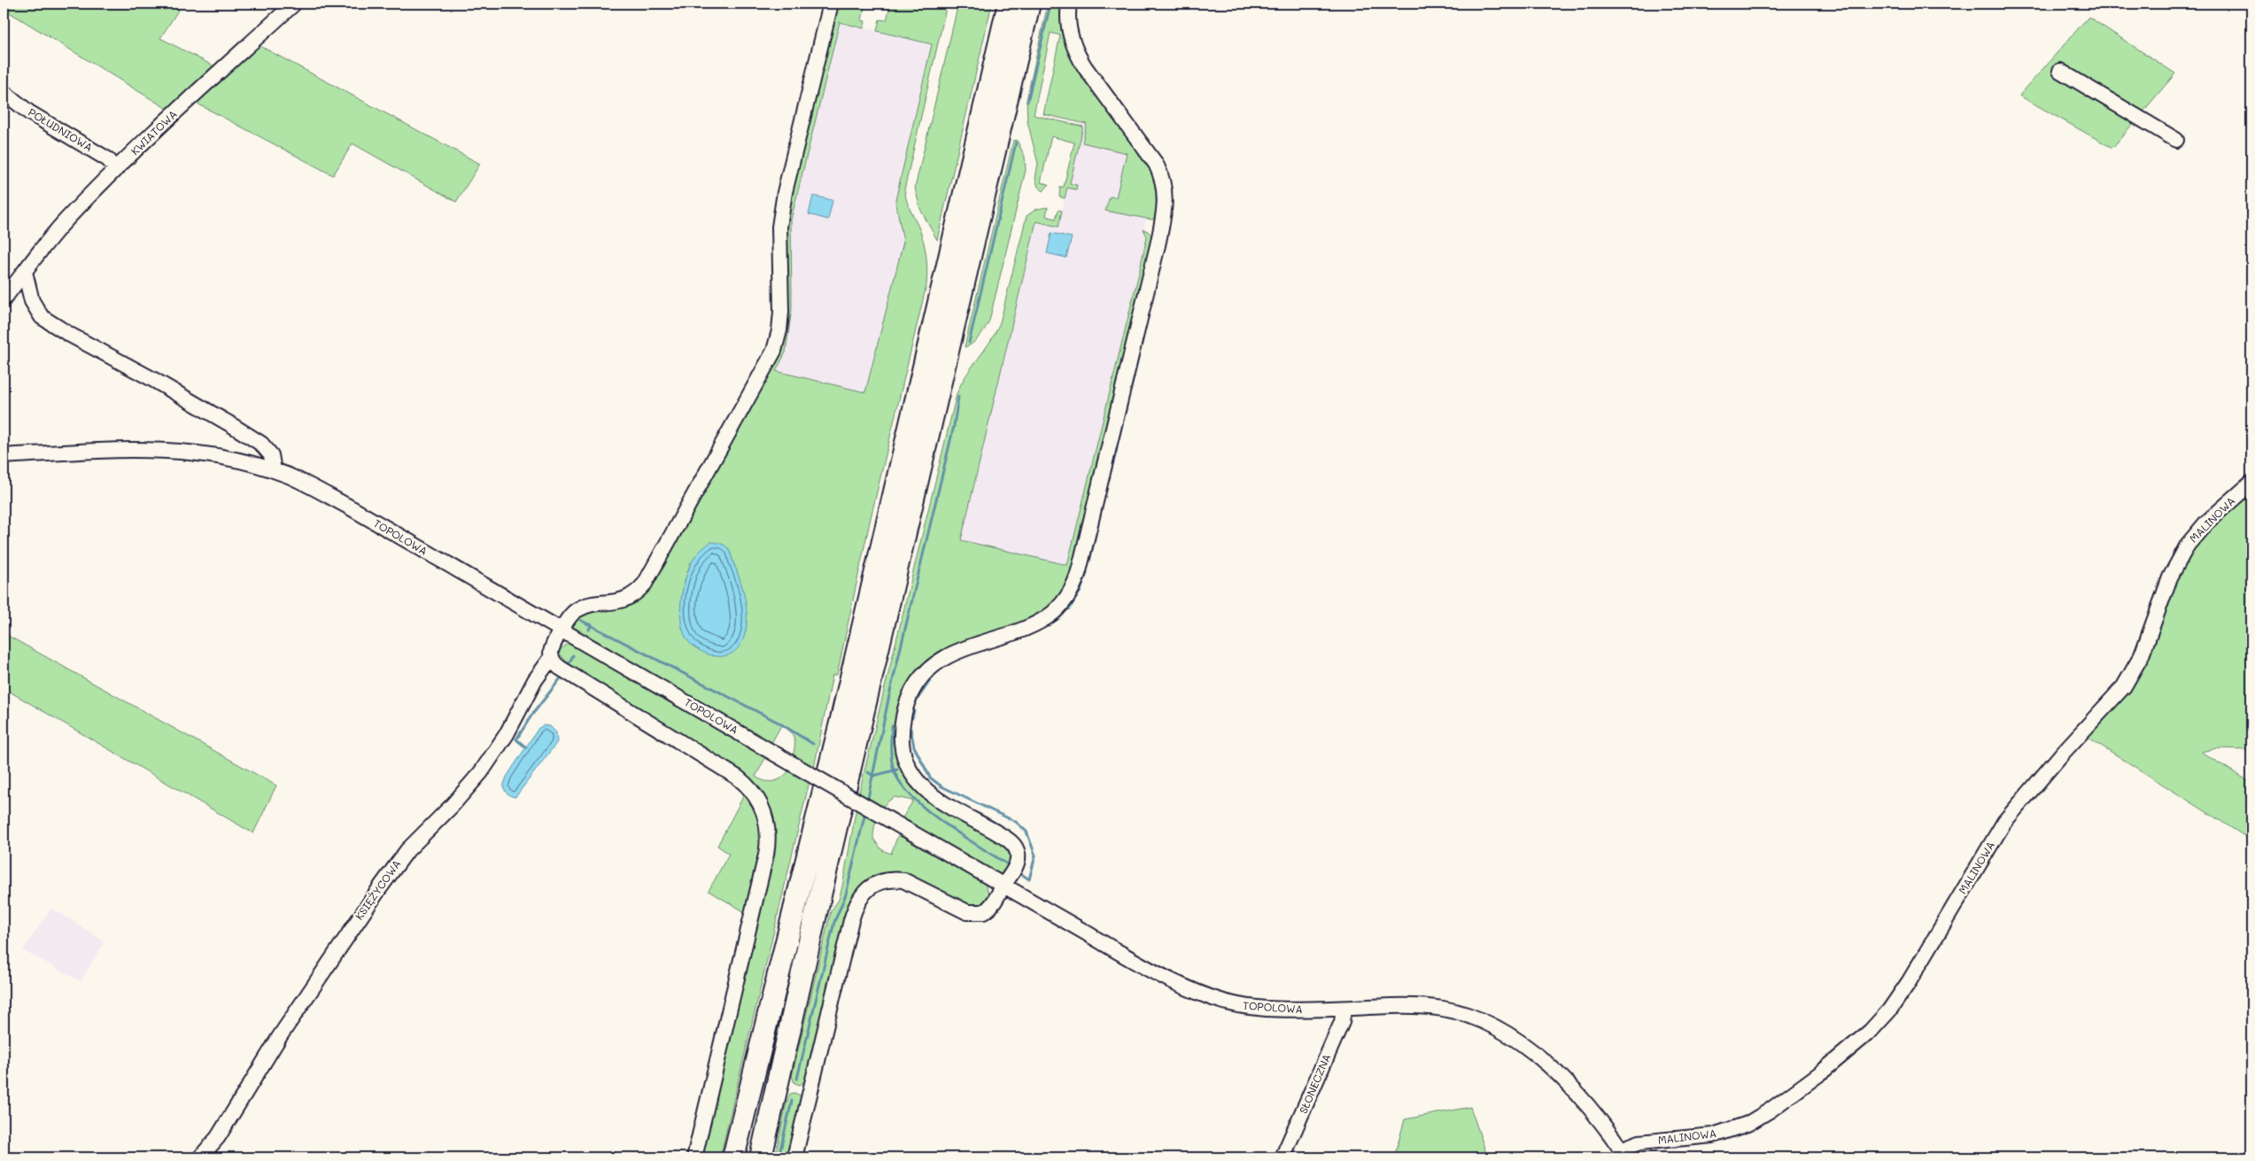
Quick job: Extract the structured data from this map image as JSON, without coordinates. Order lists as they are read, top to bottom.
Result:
{
  "streets": {
    "street": [
      "POŁUDNIOWA",
      "KWIATOWA",
      "MALINOWA",
      "TOPOLOWA",
      "KSIĘŻYCOWA",
      "SŁONECZNA"
    ]
  },
  "crossings": [
    ["POŁUDNIOWA", "KWIATOWA"],
    ["MALINOWA", "TOPOLOWA"],
    ["TOPOLOWA", "KSIĘŻYCOWA"],
    ["TOPOLOWA", "SŁONECZNA"]
  ]
}
